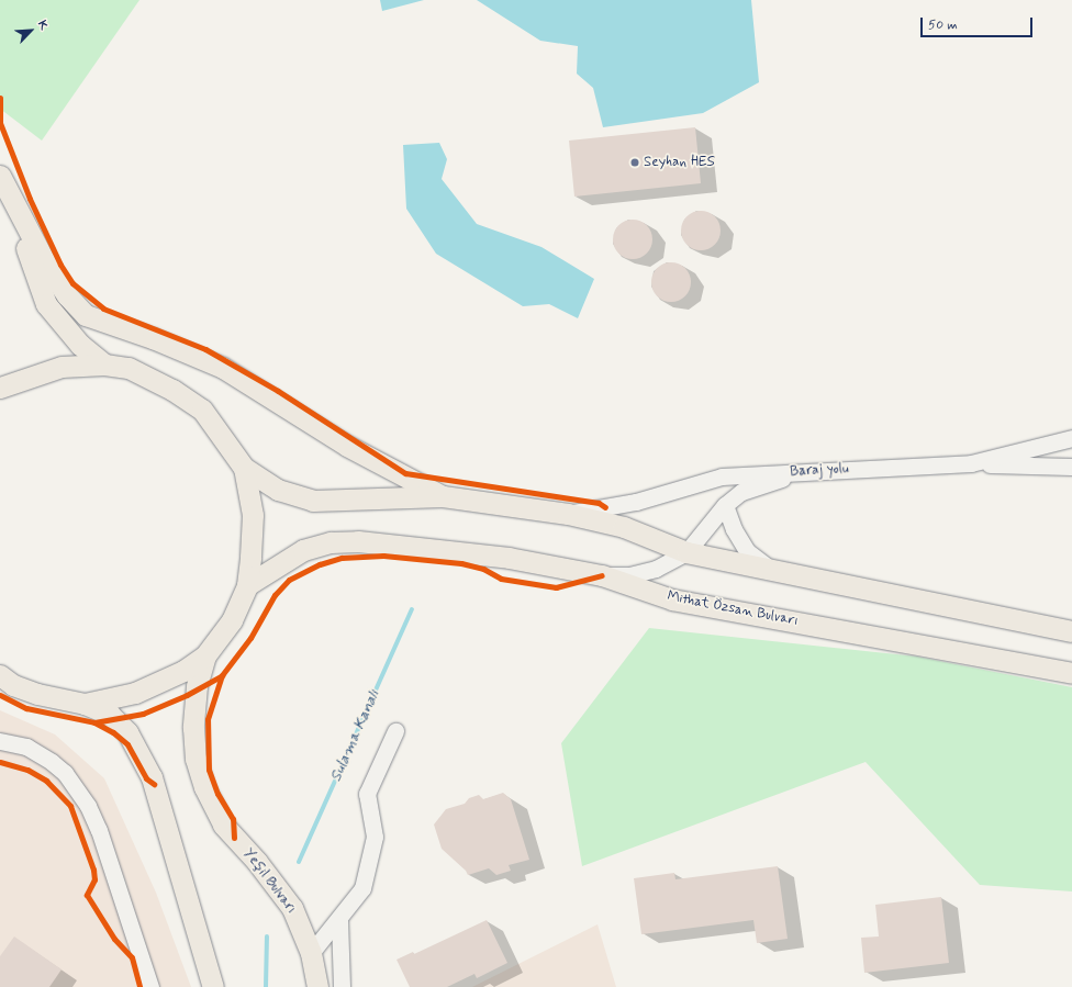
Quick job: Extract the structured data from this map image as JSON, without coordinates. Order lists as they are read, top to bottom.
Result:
{
  "streets": {
    "main road": ["Mithat Özsan Bulvarı", "Yeşil Bulvarı"],
    "street": ["Baraj yolu"]
  },
  "water": ["Sulama Kanalı"],
  "places": ["Seyhan HES"],
  "scale_bar": "50 m",
  "north": "top right"
}
